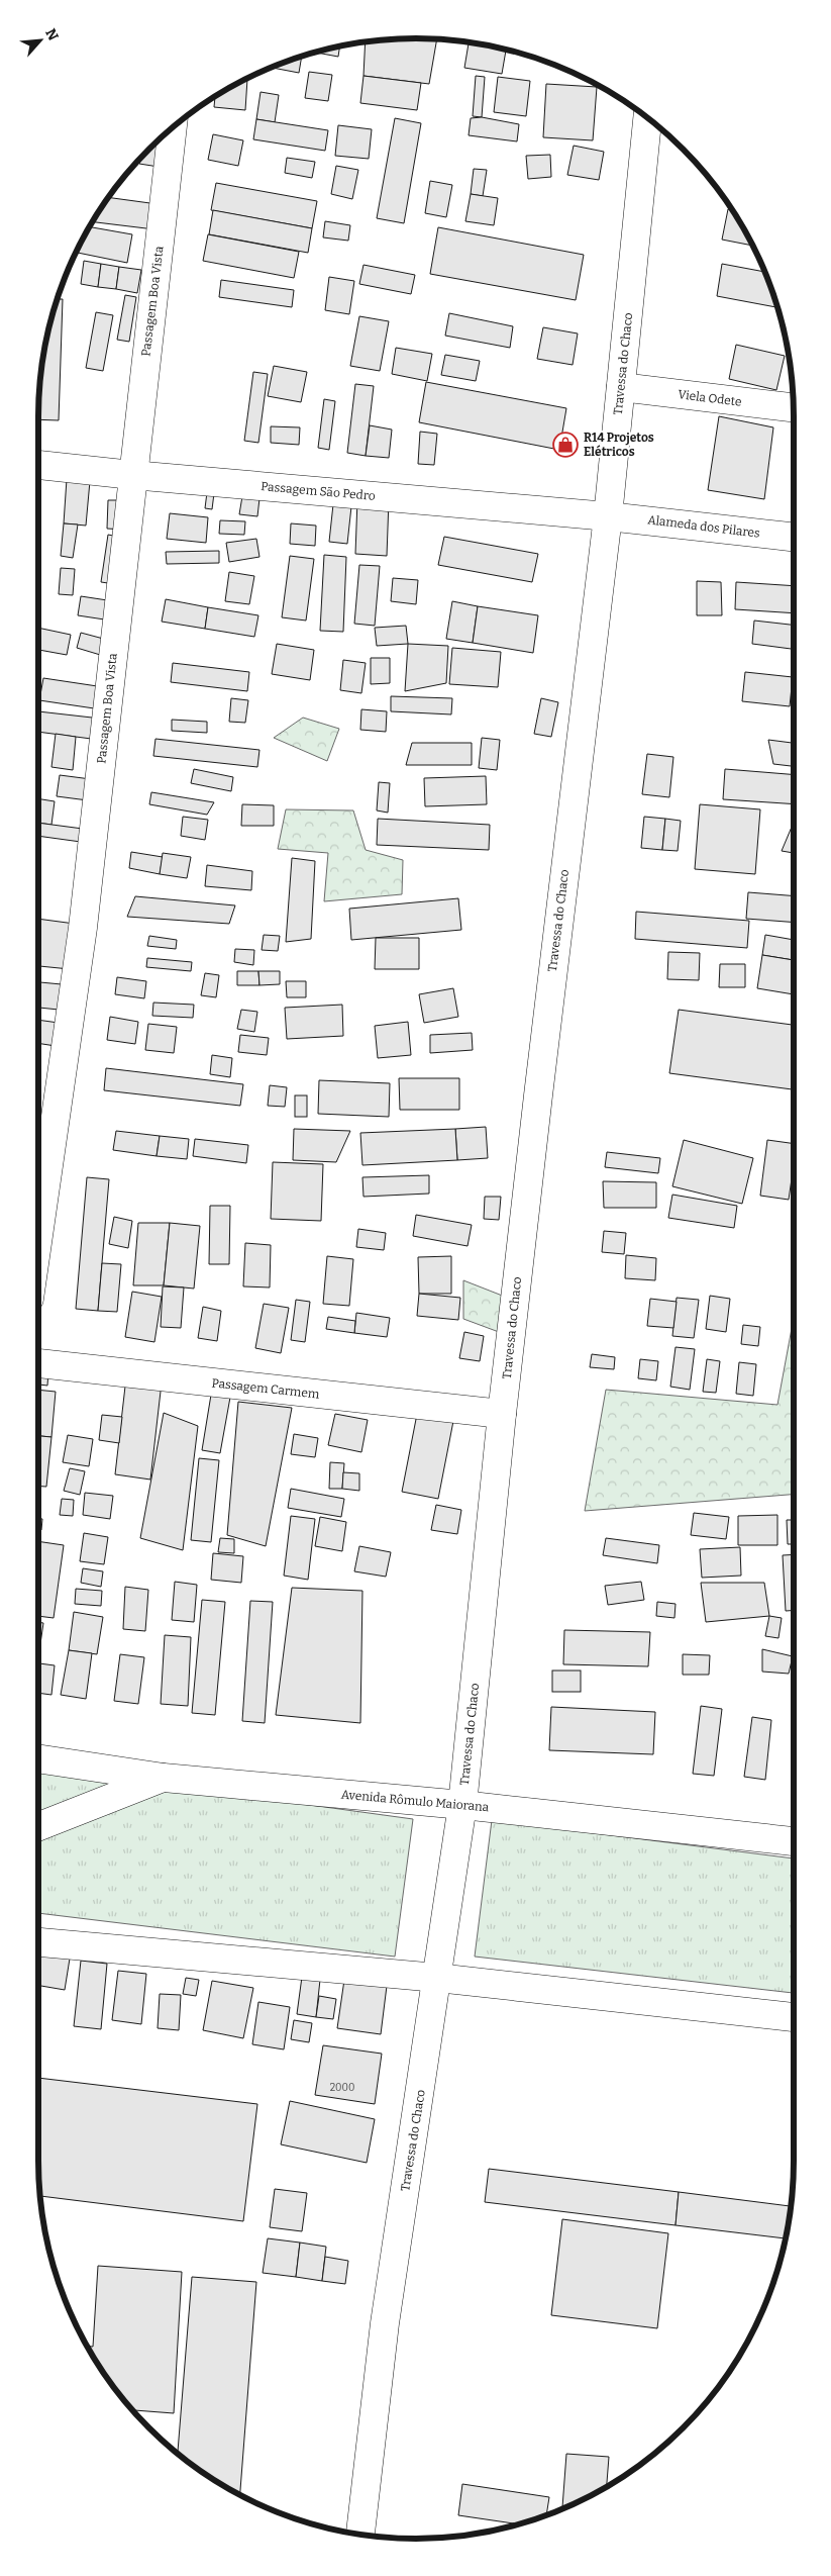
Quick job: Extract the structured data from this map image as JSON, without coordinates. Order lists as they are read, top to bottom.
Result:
{
  "streets": {
    "street": [
      "Passagem Boa Vista",
      "Travessa do Chaco",
      "Viela Odete",
      "Passagem São Pedro",
      "Alameda dos Pilares",
      "Passagem Carmem",
      "Avenida Rômulo Maiorana"
    ]
  },
  "crossings": [
    ["Passagem Boa Vista", "Passagem São Pedro"],
    ["Travessa do Chaco", "Viela Odete"],
    ["Travessa do Chaco", "Passagem São Pedro"],
    ["Travessa do Chaco", "Alameda dos Pilares"],
    ["Travessa do Chaco", "Passagem Carmem"],
    ["Travessa do Chaco", "Avenida Rômulo Maiorana"],
    ["Passagem São Pedro", "Alameda dos Pilares"]
  ],
  "places": {
    "shop": ["R14 Projetos Elétricos"]
  },
  "house_numbers": ["2000"],
  "north": "top right"
}
